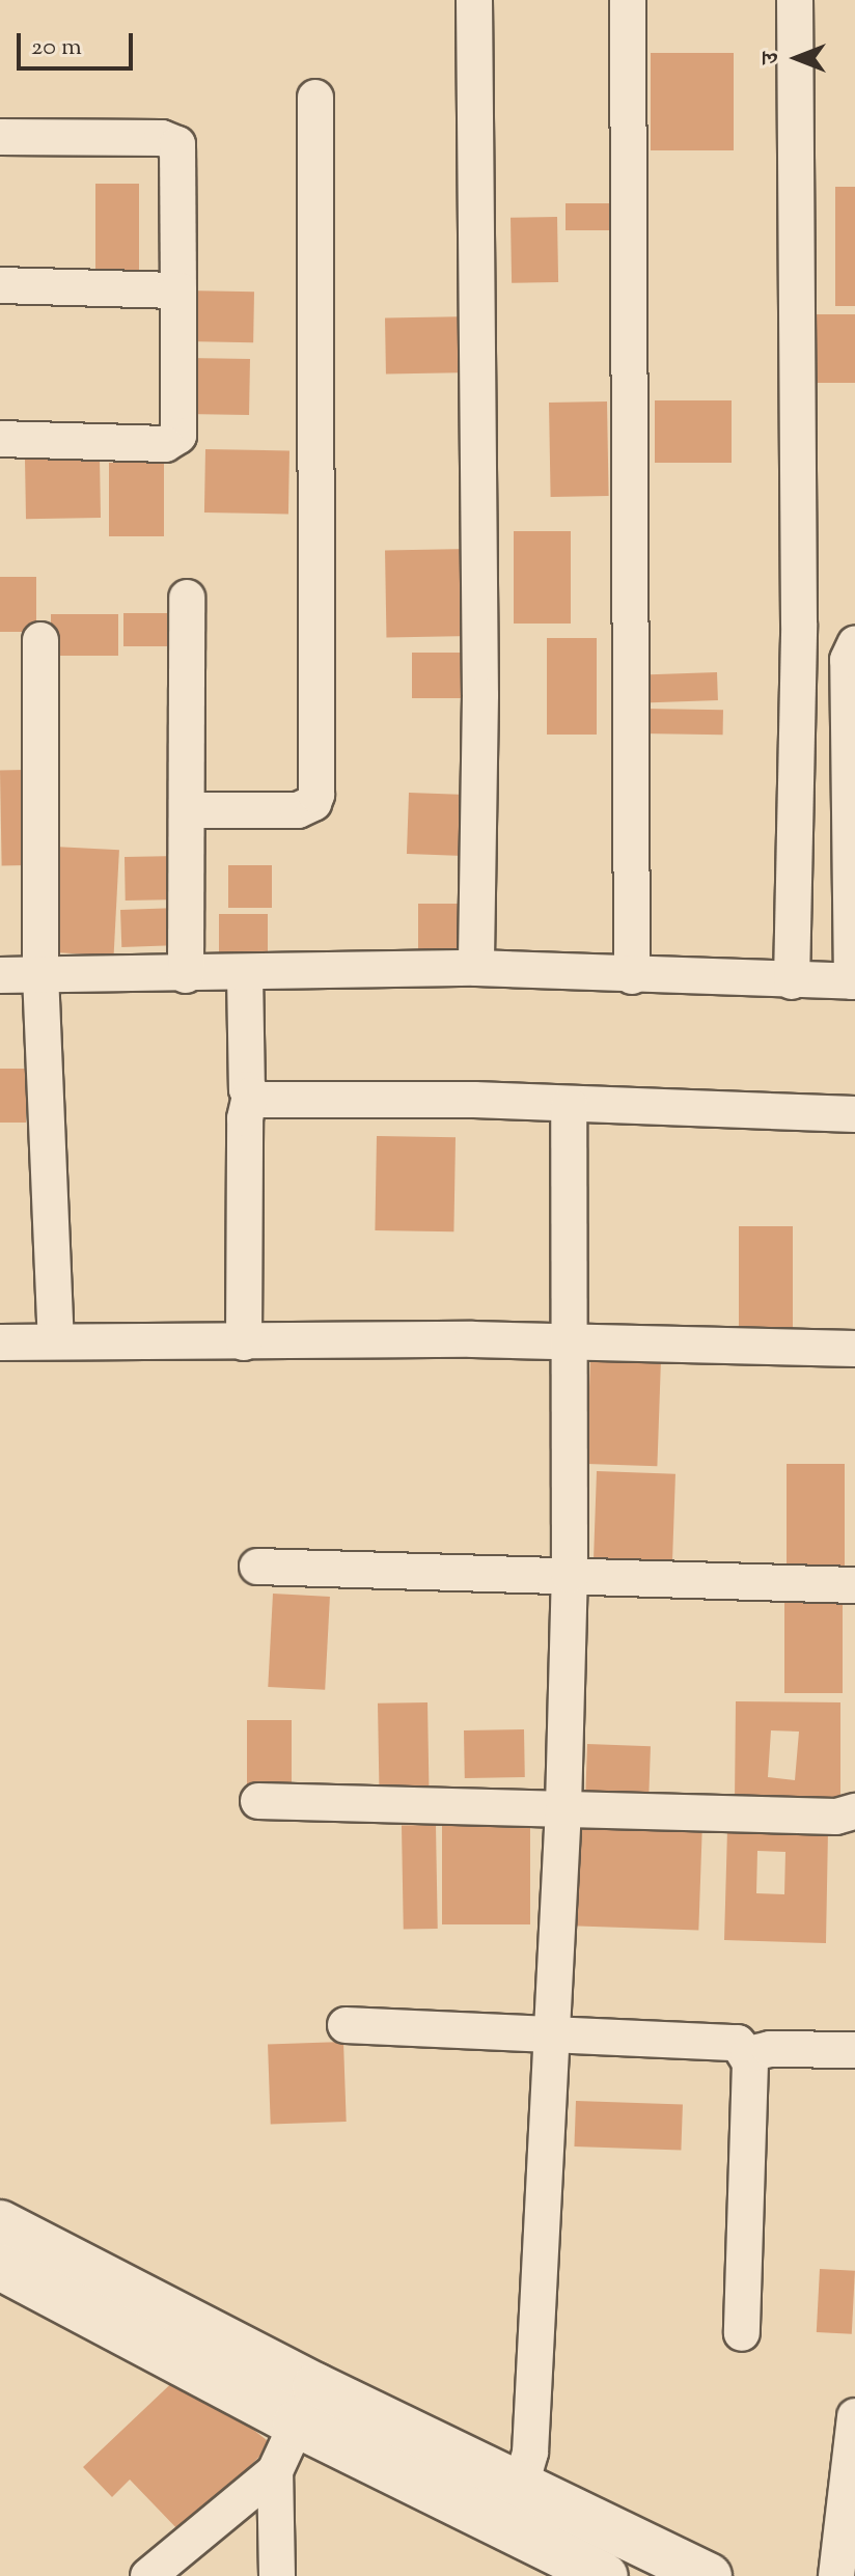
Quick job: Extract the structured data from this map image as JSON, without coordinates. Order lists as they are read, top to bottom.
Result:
{
  "scale_bar": "20 m",
  "north": "left"
}
